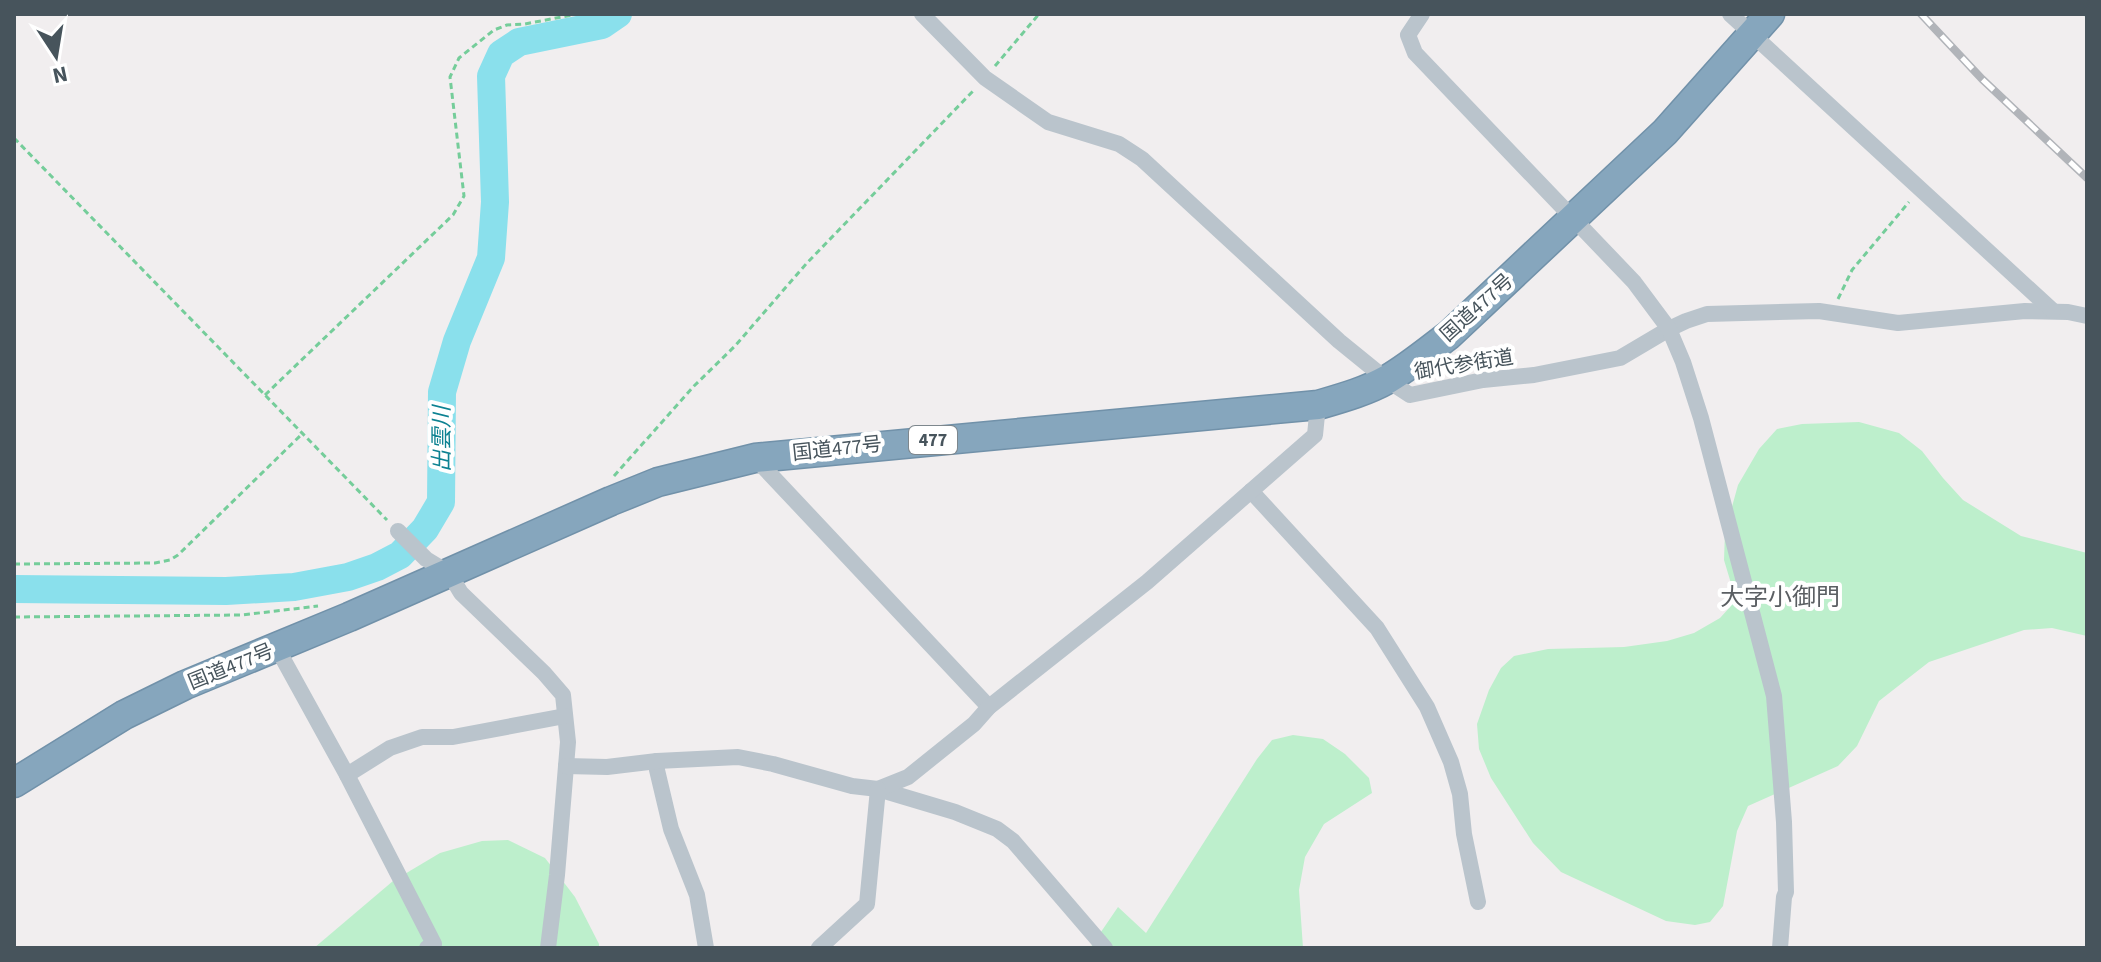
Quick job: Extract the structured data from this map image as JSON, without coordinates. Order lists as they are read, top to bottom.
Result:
{
  "streets": {
    "highway": ["国道477号", "477"],
    "street": ["御代参街道"]
  },
  "crossings": [
    ["国道477号", "御代参街道"]
  ],
  "districts": ["大字小御門"],
  "water": ["出雲川"],
  "north": "bottom"
}
